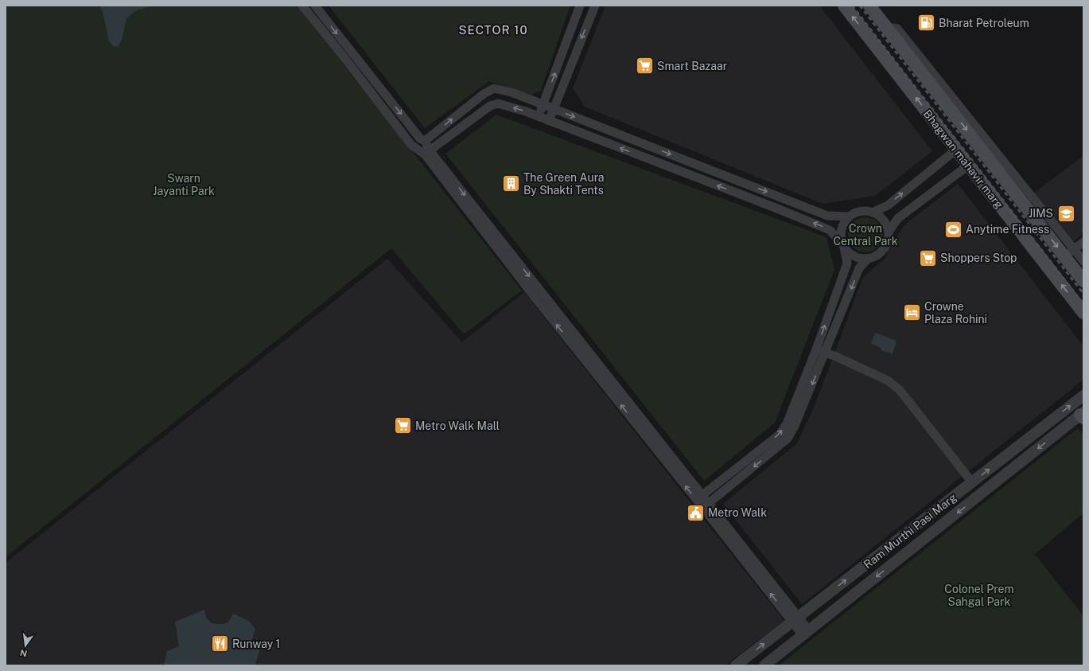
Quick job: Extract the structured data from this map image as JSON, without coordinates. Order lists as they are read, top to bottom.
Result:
{
  "streets": {
    "main road": ["Bhagwan mahavir marg"],
    "street": ["Ram Murthi Pasi Marg"]
  },
  "districts": ["SECTOR 10"],
  "parks": ["Swarn Jayanti Park", "Crown Central Park", "Colonel Prem Sahgal Park"],
  "places": {
    "fuel station": ["Bharat Petroleum"],
    "supermarket": ["Smart Bazaar", "Shoppers Stop", "Metro Walk Mall"],
    "building": ["The Green Aura By Shakti Tents"],
    "school or university": ["JIMS"],
    "sports": ["Anytime Fitness"],
    "hotel": ["Crowne Plaza Rohini"],
    "public building": ["Metro Walk"],
    "restaurant": ["Runway 1"]
  },
  "north": "bottom"
}
